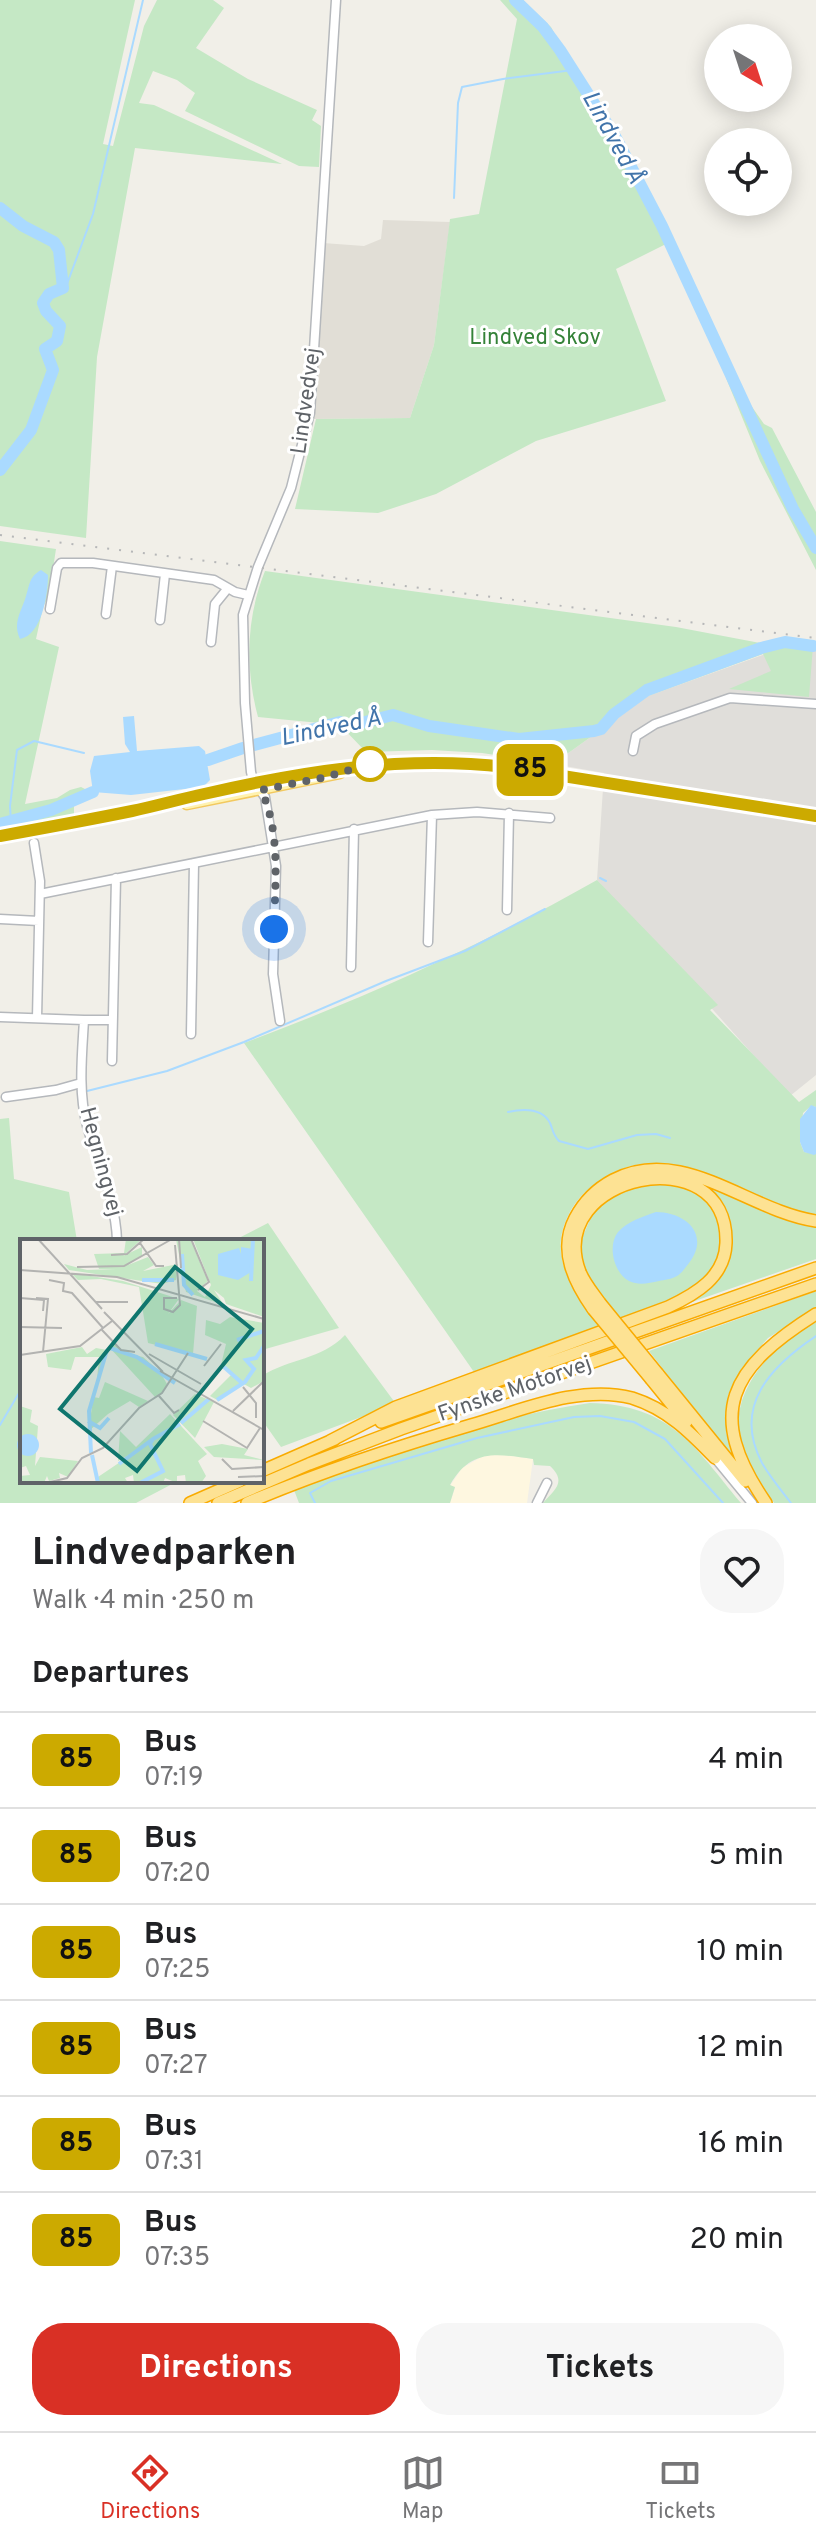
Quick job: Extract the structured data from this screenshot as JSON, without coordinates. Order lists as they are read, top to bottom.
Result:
{
  "streets": {
    "highway": ["Fynske Motorvej"],
    "street": ["Lindvedvej", "Hegningvej"]
  },
  "water": ["Lindved Å"],
  "parks": ["Lindved Skov"],
  "lines": ["bus line 85"],
  "north": "bottom right",
  "page": {
    "on_map": "85",
    "heading": [
      ["Lindvedparken", "Walk · 4 min · 250 m"],
      "Departures"
    ],
    "list": [
      {
        "mark": "85",
        "name": "Bus",
        "note": "07:19",
        "value": "4 min"
      },
      {
        "mark": "85",
        "name": "Bus",
        "note": "07:20",
        "value": "5 min"
      },
      {
        "mark": "85",
        "name": "Bus",
        "note": "07:25",
        "value": "10 min"
      },
      {
        "mark": "85",
        "name": "Bus",
        "note": "07:27",
        "value": "12 min"
      },
      {
        "mark": "85",
        "name": "Bus",
        "note": "07:31",
        "value": "16 min"
      },
      {
        "mark": "85",
        "name": "Bus",
        "note": "07:35",
        "value": "20 min"
      }
    ],
    "buttons": ["Directions", "Tickets"],
    "tabs": ["Directions", "Map", "Tickets"]
  }
}
